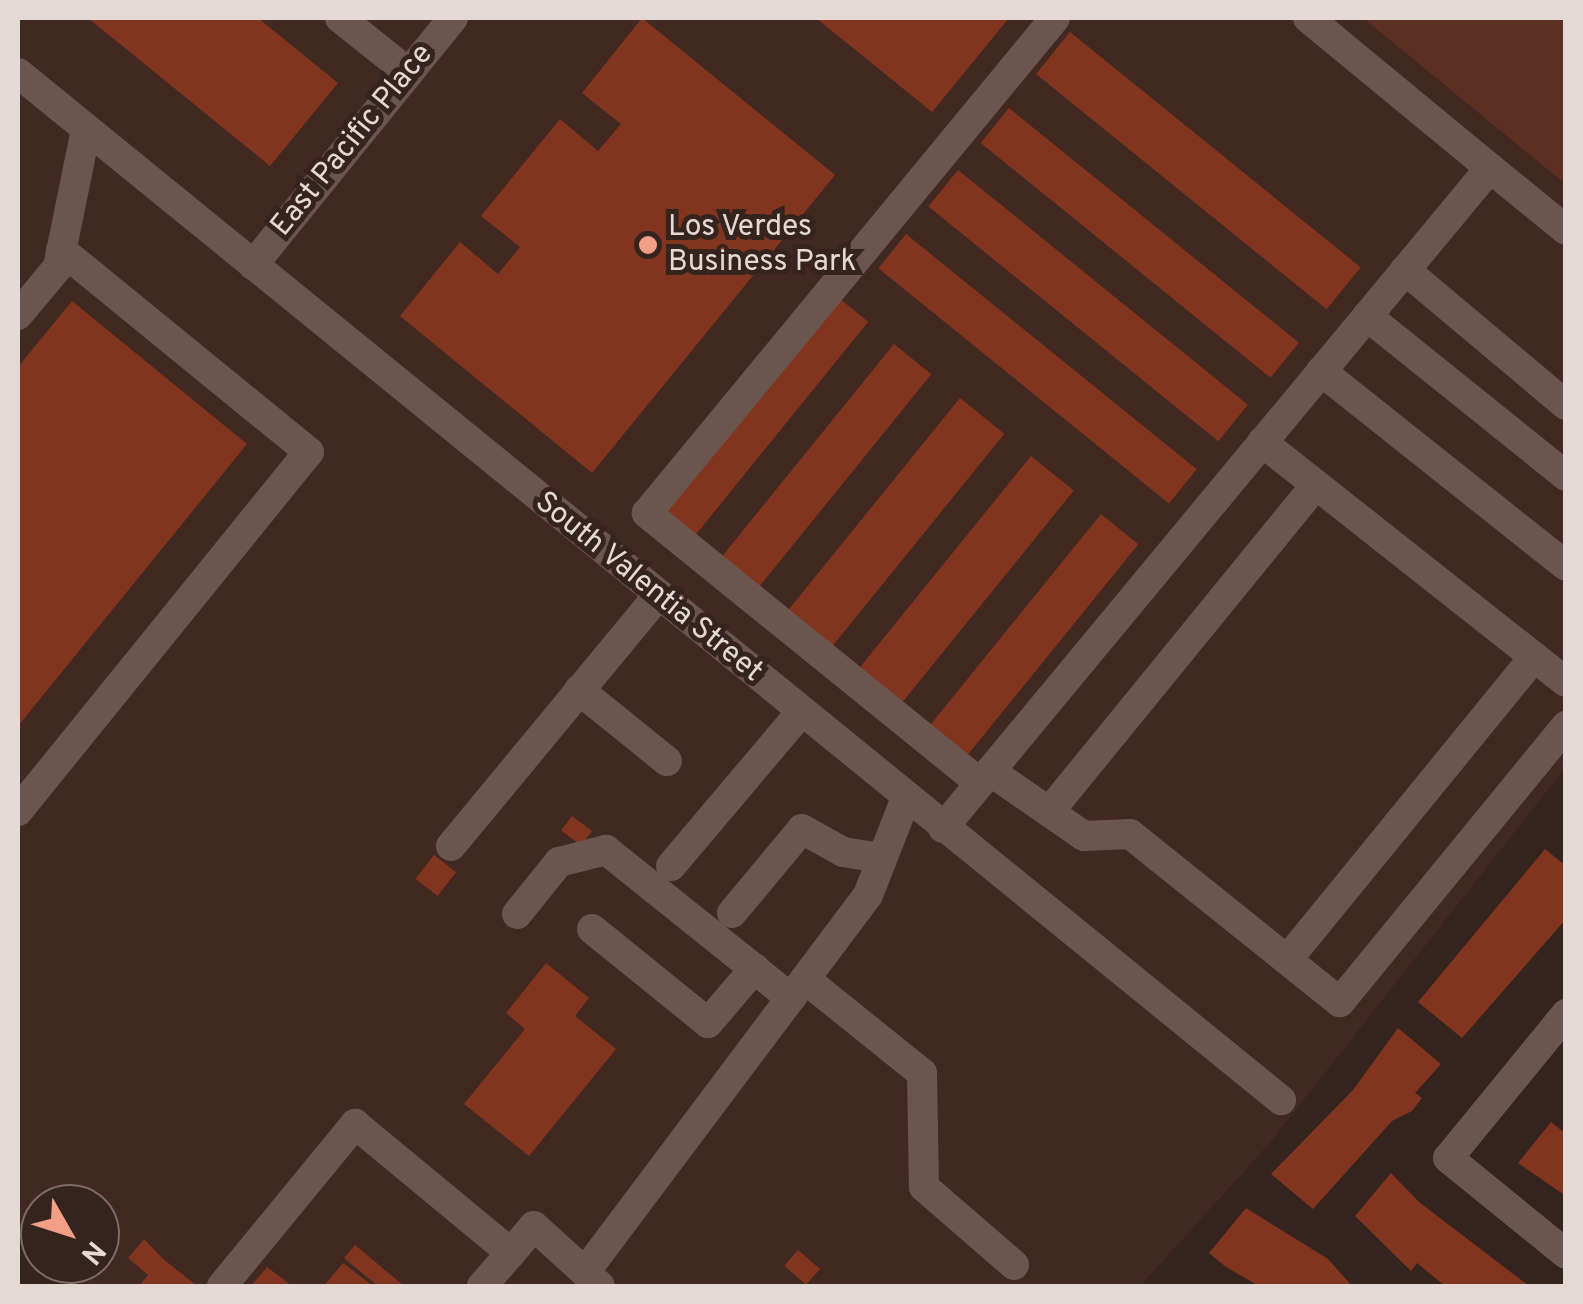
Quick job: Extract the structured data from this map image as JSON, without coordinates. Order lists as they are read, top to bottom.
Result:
{
  "streets": {
    "street": ["East Pacific Place", "South Valentia Street"]
  },
  "crossings": [
    ["East Pacific Place", "South Valentia Street"]
  ],
  "places": ["Los Verdes Business Park"],
  "north": "bottom right"
}
